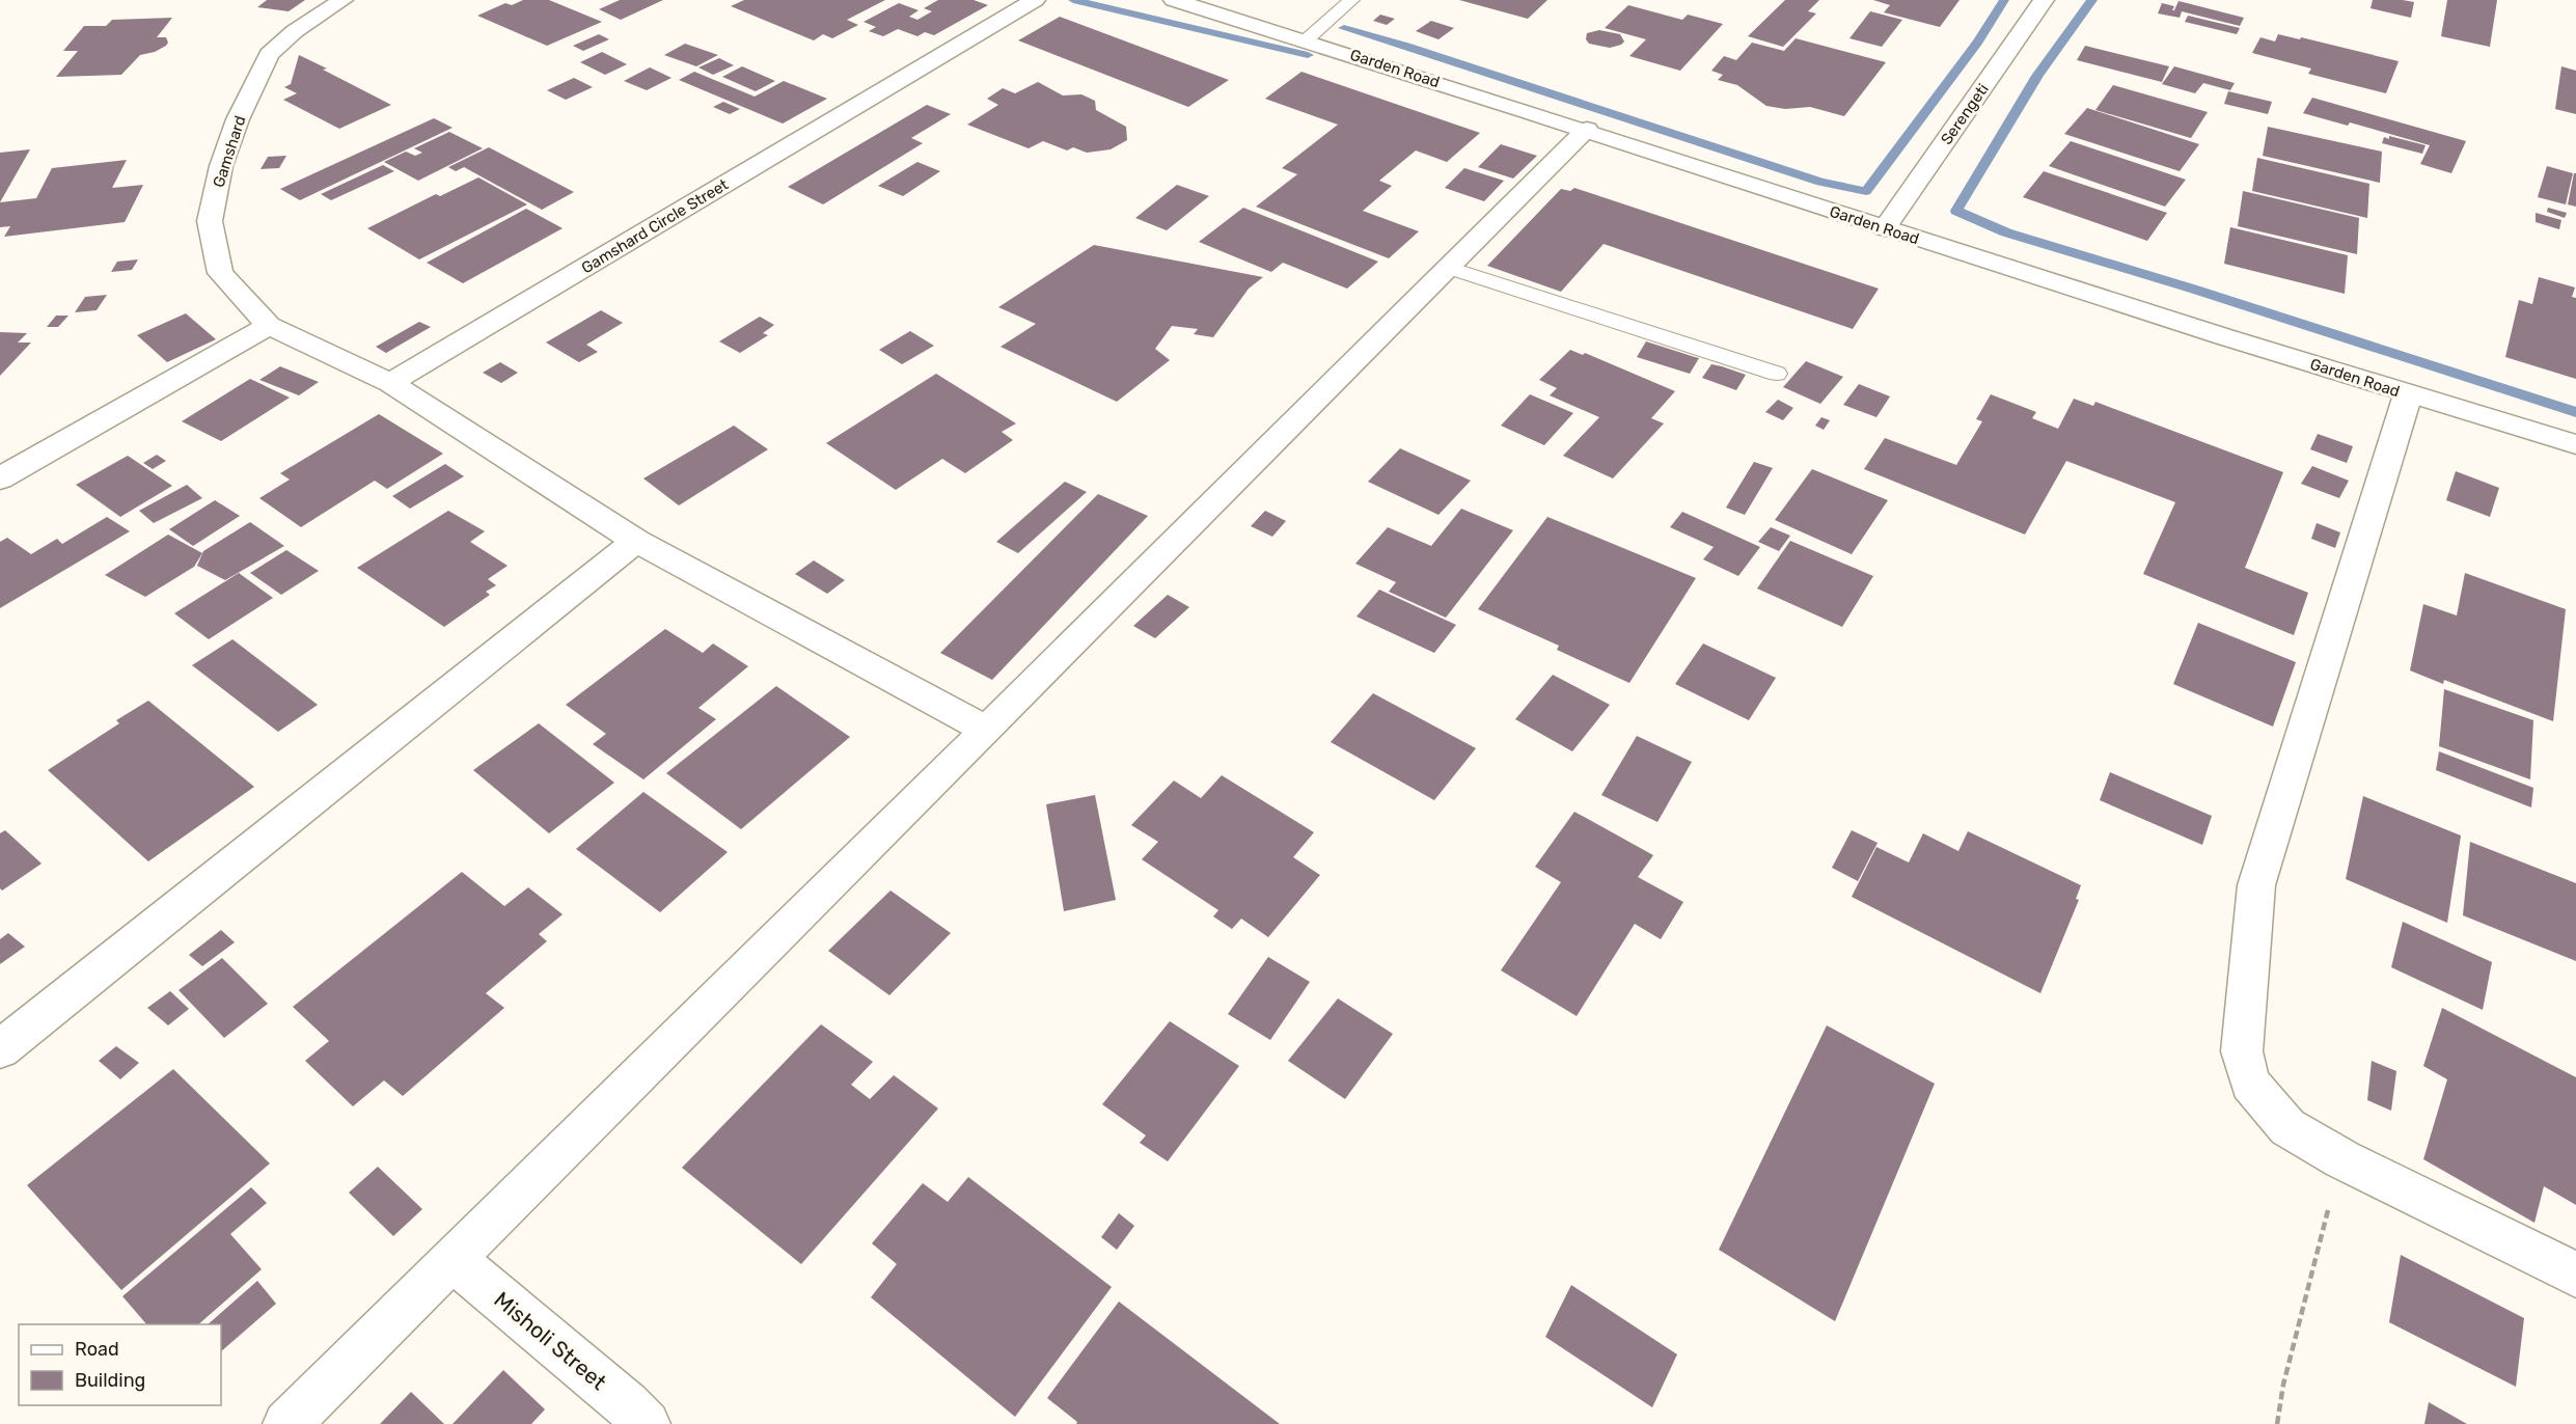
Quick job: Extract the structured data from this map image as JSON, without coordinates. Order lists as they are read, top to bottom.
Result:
{
  "streets": {
    "street": [
      "Garden Road",
      "Serengeti",
      "Gamshard",
      "Gamshard Circle Street",
      "Misholi Street"
    ]
  },
  "crossings": [
    ["Garden Road", "Serengeti"]
  ],
  "legend": ["Road", "Building"]
}
